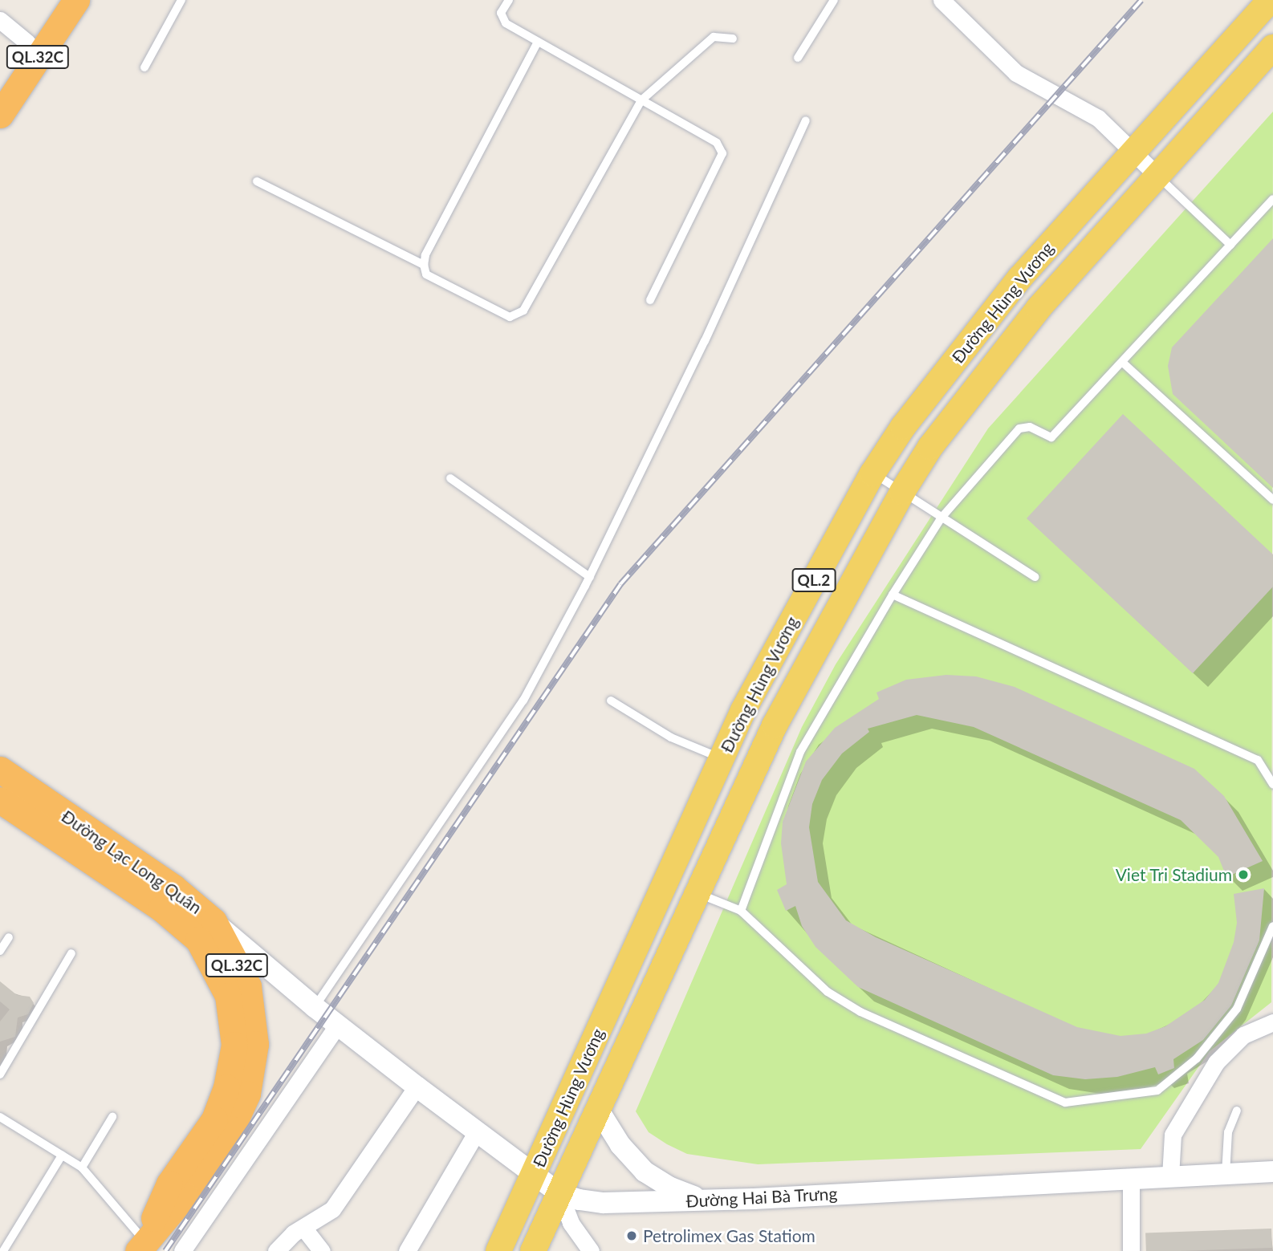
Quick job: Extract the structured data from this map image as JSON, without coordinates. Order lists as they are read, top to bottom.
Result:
{
  "streets": {
    "highway": ["QL.32C", "Đường Lạc Long Quân"],
    "main road": ["Đường Hùng Vương", "QL.2"],
    "street": ["Đường Hai Bà Trưng"]
  },
  "crossings": [
    ["Đường Hùng Vương", "Đường Hai Bà Trưng"],
    ["Đường Lạc Long Quân", "Đường Hai Bà Trưng"]
  ],
  "places": ["Viet Tri Stadium", "Petrolimex Gas Statiom"]
}
